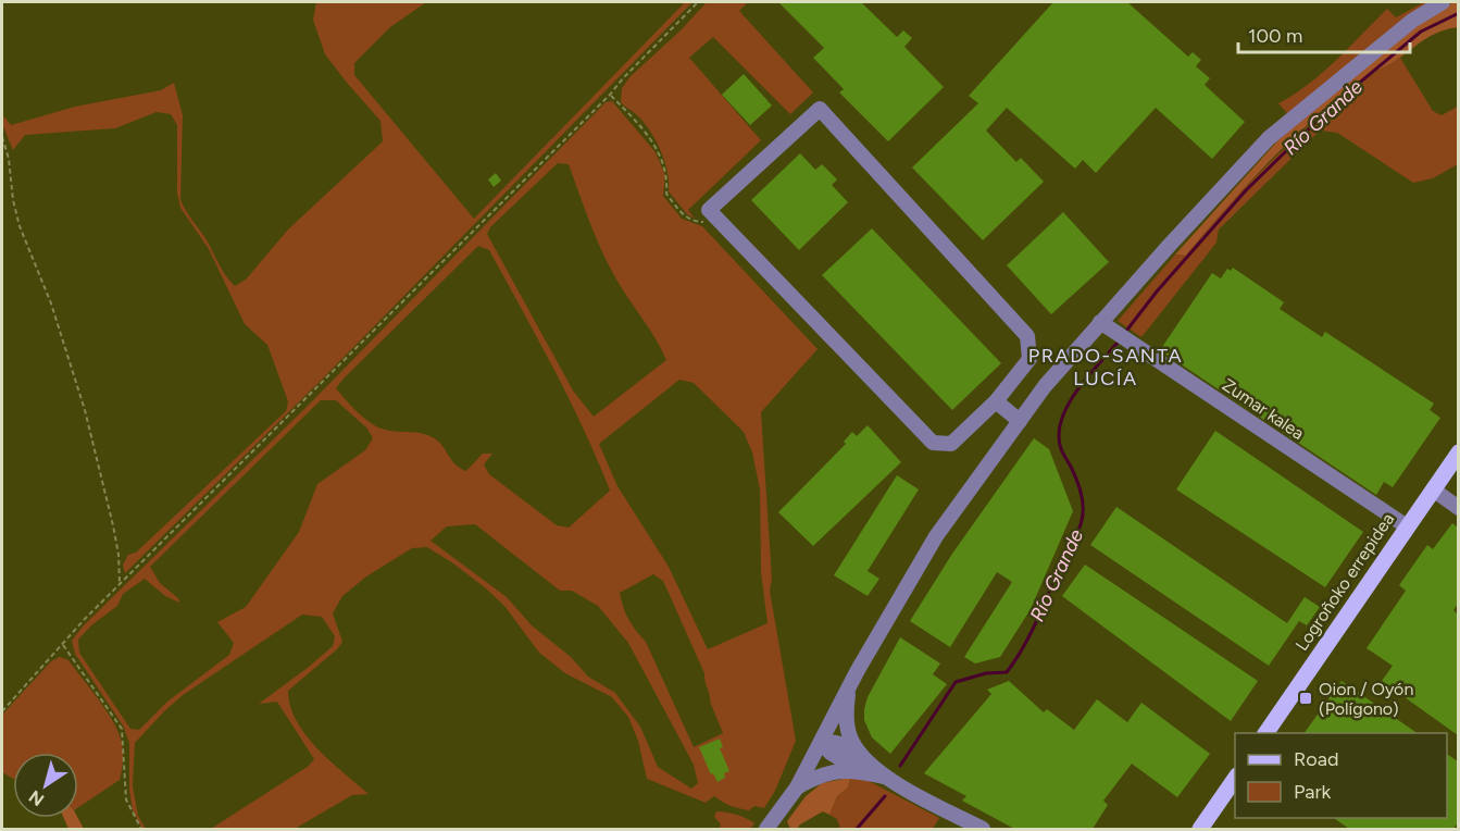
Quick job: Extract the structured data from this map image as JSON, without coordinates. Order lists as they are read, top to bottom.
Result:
{
  "streets": {
    "main road": ["Logroñoko errepidea"],
    "street": ["Zumar kalea"]
  },
  "crossings": [
    ["Zumar kalea", "Logroñoko errepidea"]
  ],
  "districts": ["PRADO-SANTA LUCÍA"],
  "water": ["Río Grande"],
  "places": {
    "transit": ["Oion / Oyón (Polígono)"]
  },
  "legend": ["Road", "Park"],
  "scale_bar": "100 m",
  "north": "bottom left"
}
